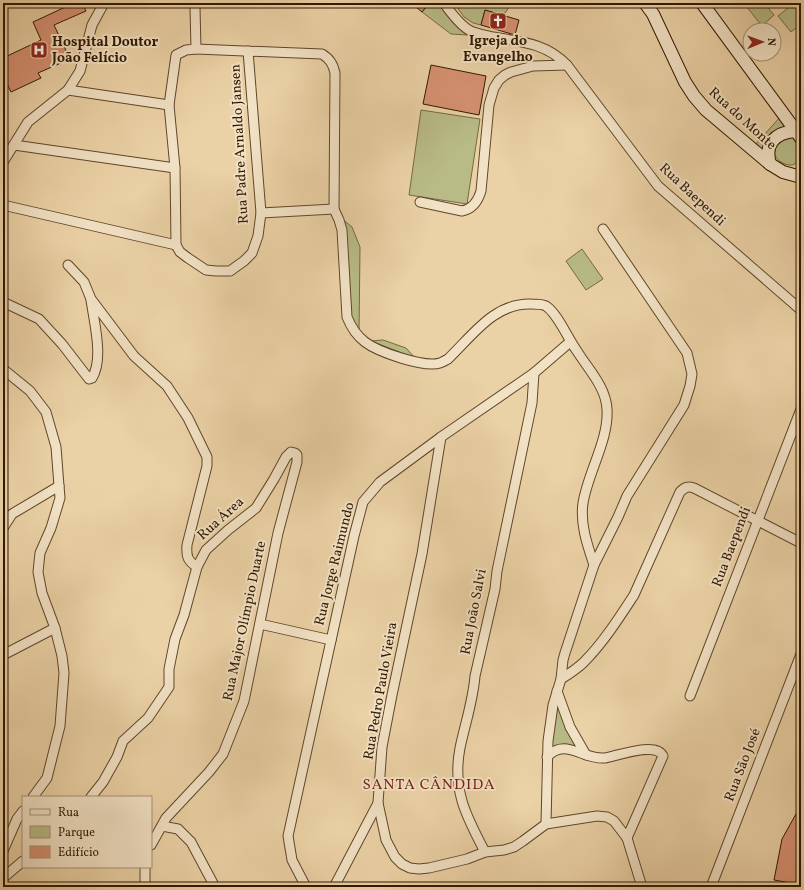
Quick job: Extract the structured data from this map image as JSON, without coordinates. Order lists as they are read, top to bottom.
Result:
{
  "streets": {
    "main road": ["Rua do Monte"],
    "street": [
      "Rua Padre Arnaldo Jansen",
      "Rua Baependi",
      "Rua Área",
      "Rua Jorge Raimundo",
      "Rua João Salvi",
      "Rua Major Olímpio Duarte",
      "Rua Pedro Paulo Vieira",
      "Rua São José"
    ]
  },
  "crossings": [
    ["Rua Área", "Rua Major Olímpio Duarte"],
    ["Rua Jorge Raimundo", "Rua João Salvi"],
    ["Rua Jorge Raimundo", "Rua Pedro Paulo Vieira"],
    ["Rua João Salvi", "Rua Pedro Paulo Vieira"]
  ],
  "districts": ["SANTA CÂNDIDA"],
  "places": {
    "church": ["Igreja do Evangelho"],
    "hospital": ["Hospital Doutor João Felício"]
  },
  "legend": ["Rua", "Parque", "Edifício"],
  "north": "right"
}
